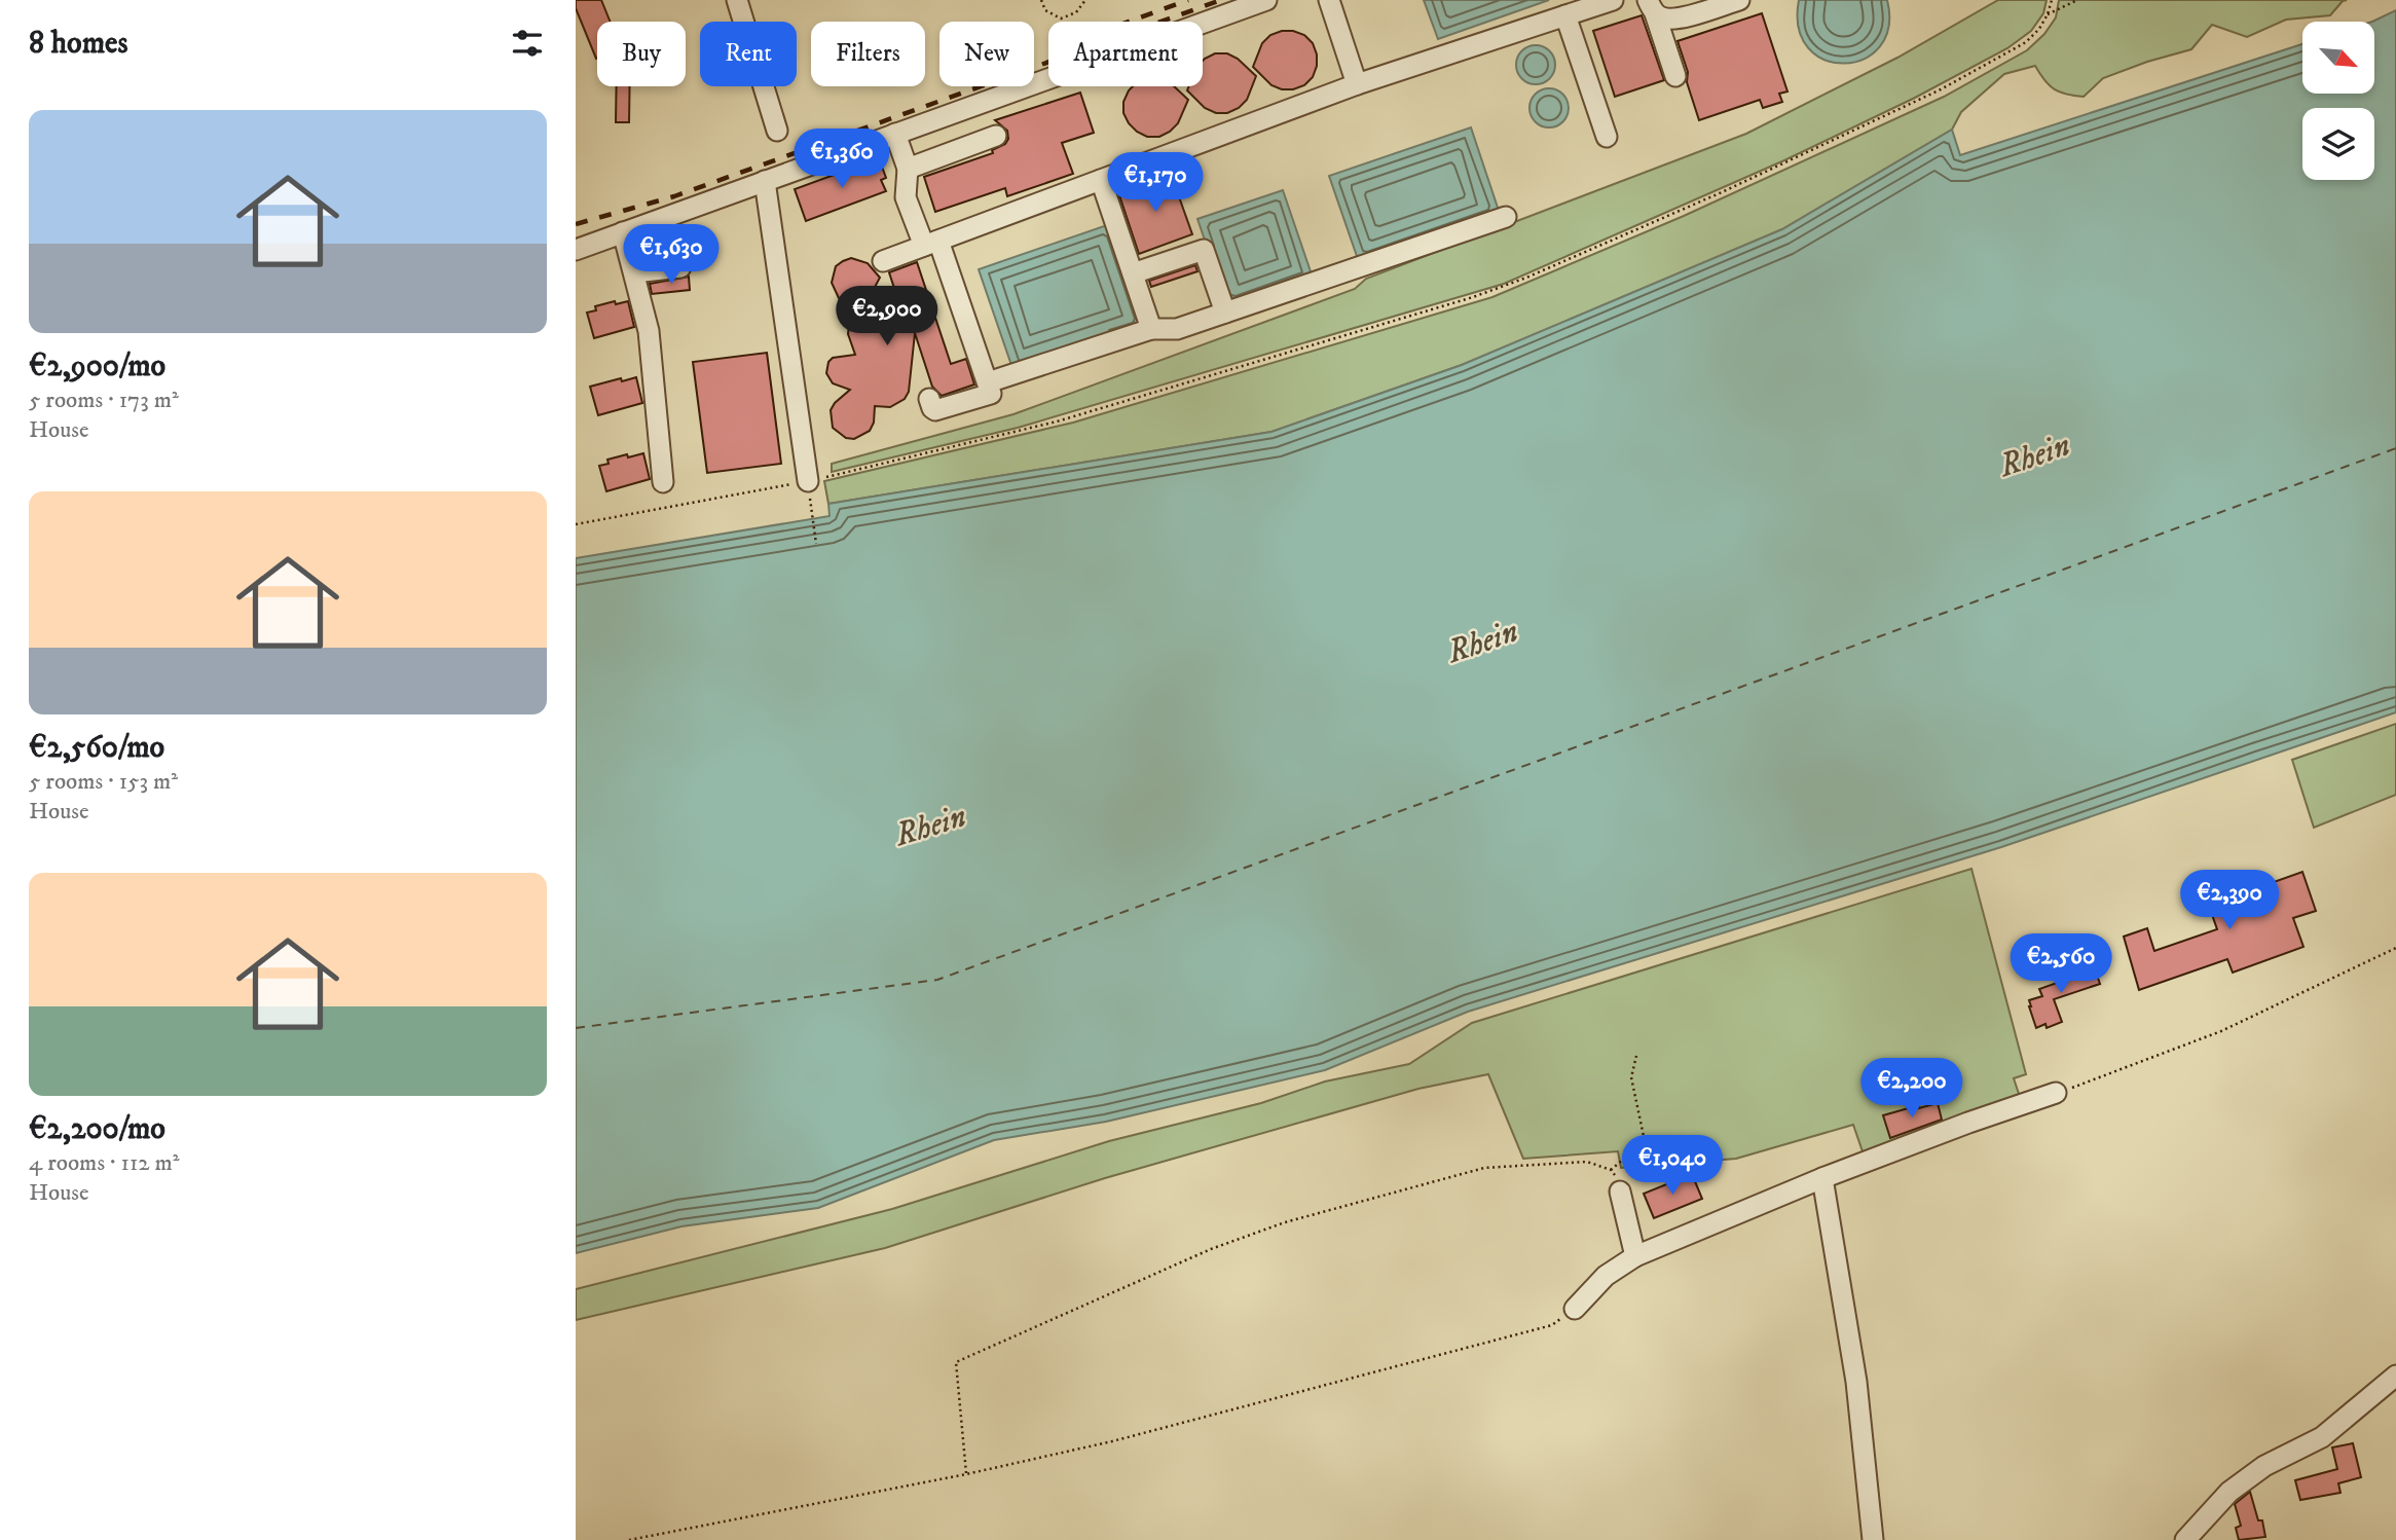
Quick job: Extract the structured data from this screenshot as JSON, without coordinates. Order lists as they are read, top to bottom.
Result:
{
  "water": ["Rhein"],
  "north": "bottom right",
  "page": {
    "heading": "8 homes",
    "chip": [
      "Buy",
      "Rent",
      "Filters",
      "New",
      "Apartment"
    ],
    "list": [
      {
        "name": "€2,900/mo",
        "note": "5 rooms · 173 m² · House"
      },
      {
        "name": "€2,560/mo",
        "note": "5 rooms · 153 m² · House"
      },
      {
        "name": "€2,200/mo",
        "note": "4 rooms · 112 m² · House"
      }
    ],
    "price": [
      "€1,360",
      "€1,170",
      "€1,630",
      "€2,900",
      "€2,390",
      "€2,560",
      "€2,200",
      "€1,040"
    ]
  }
}
